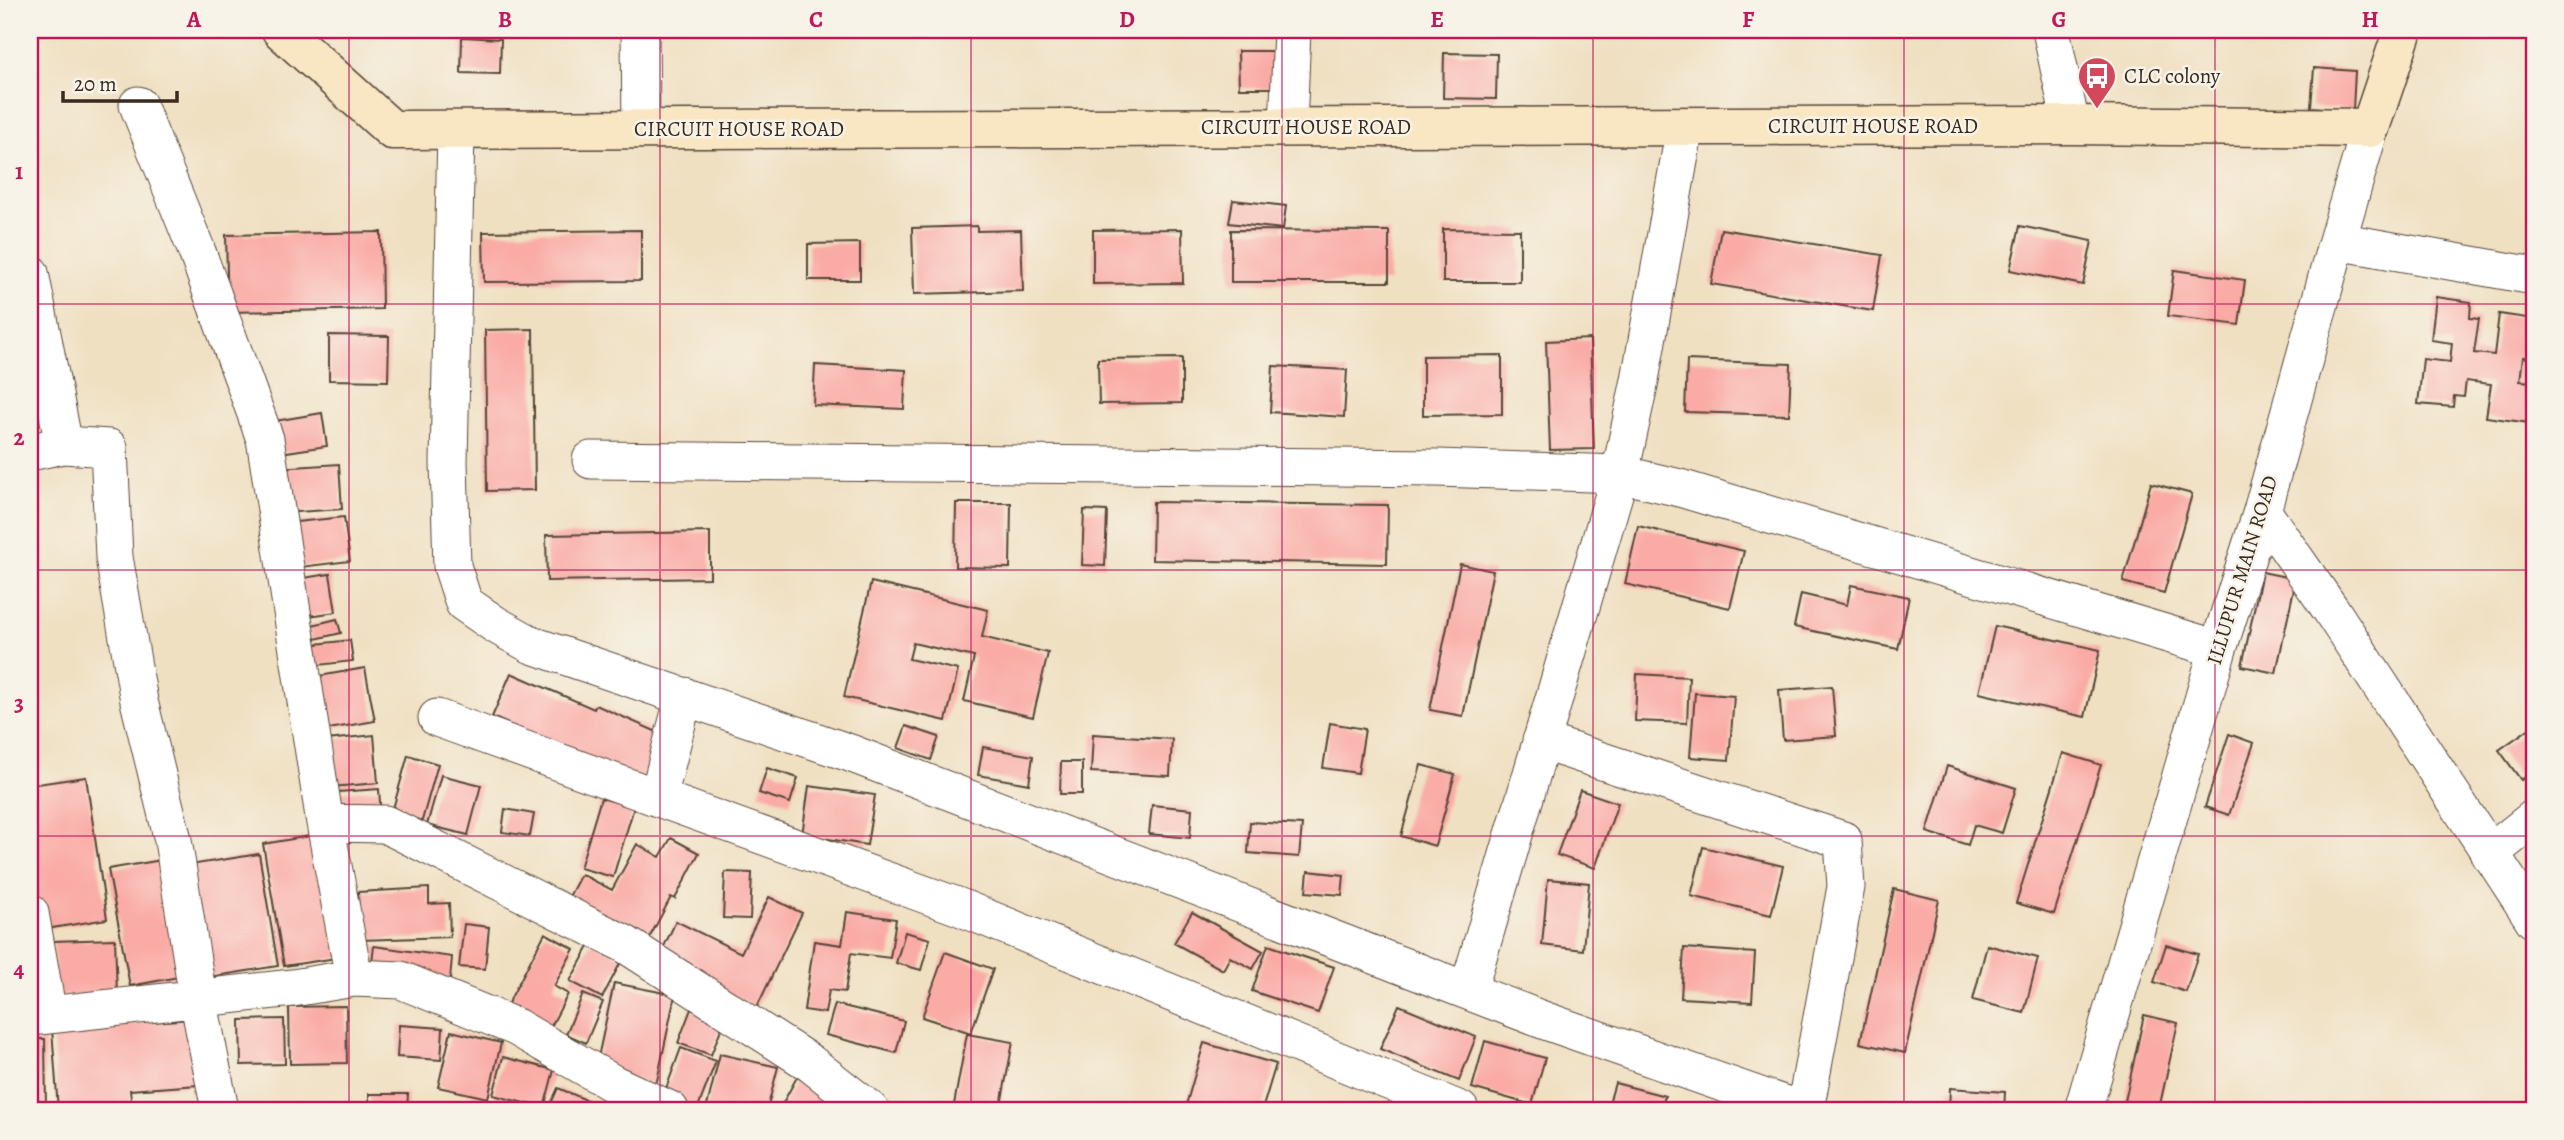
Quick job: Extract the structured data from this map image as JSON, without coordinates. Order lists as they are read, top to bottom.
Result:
{
  "streets": {
    "street": ["CIRCUIT HOUSE ROAD", "ILLUPUR MAIN ROAD"]
  },
  "crossings": [
    ["CIRCUIT HOUSE ROAD", "ILLUPUR MAIN ROAD"]
  ],
  "places": {
    "bus stop": ["CLC colony"]
  },
  "scale_bar": "20 m",
  "grid": {
    "columns": [
      "A",
      "B",
      "C",
      "D",
      "E",
      "F",
      "G",
      "H"
    ],
    "rows": [
      "1",
      "2",
      "3",
      "4"
    ]
  }
}
